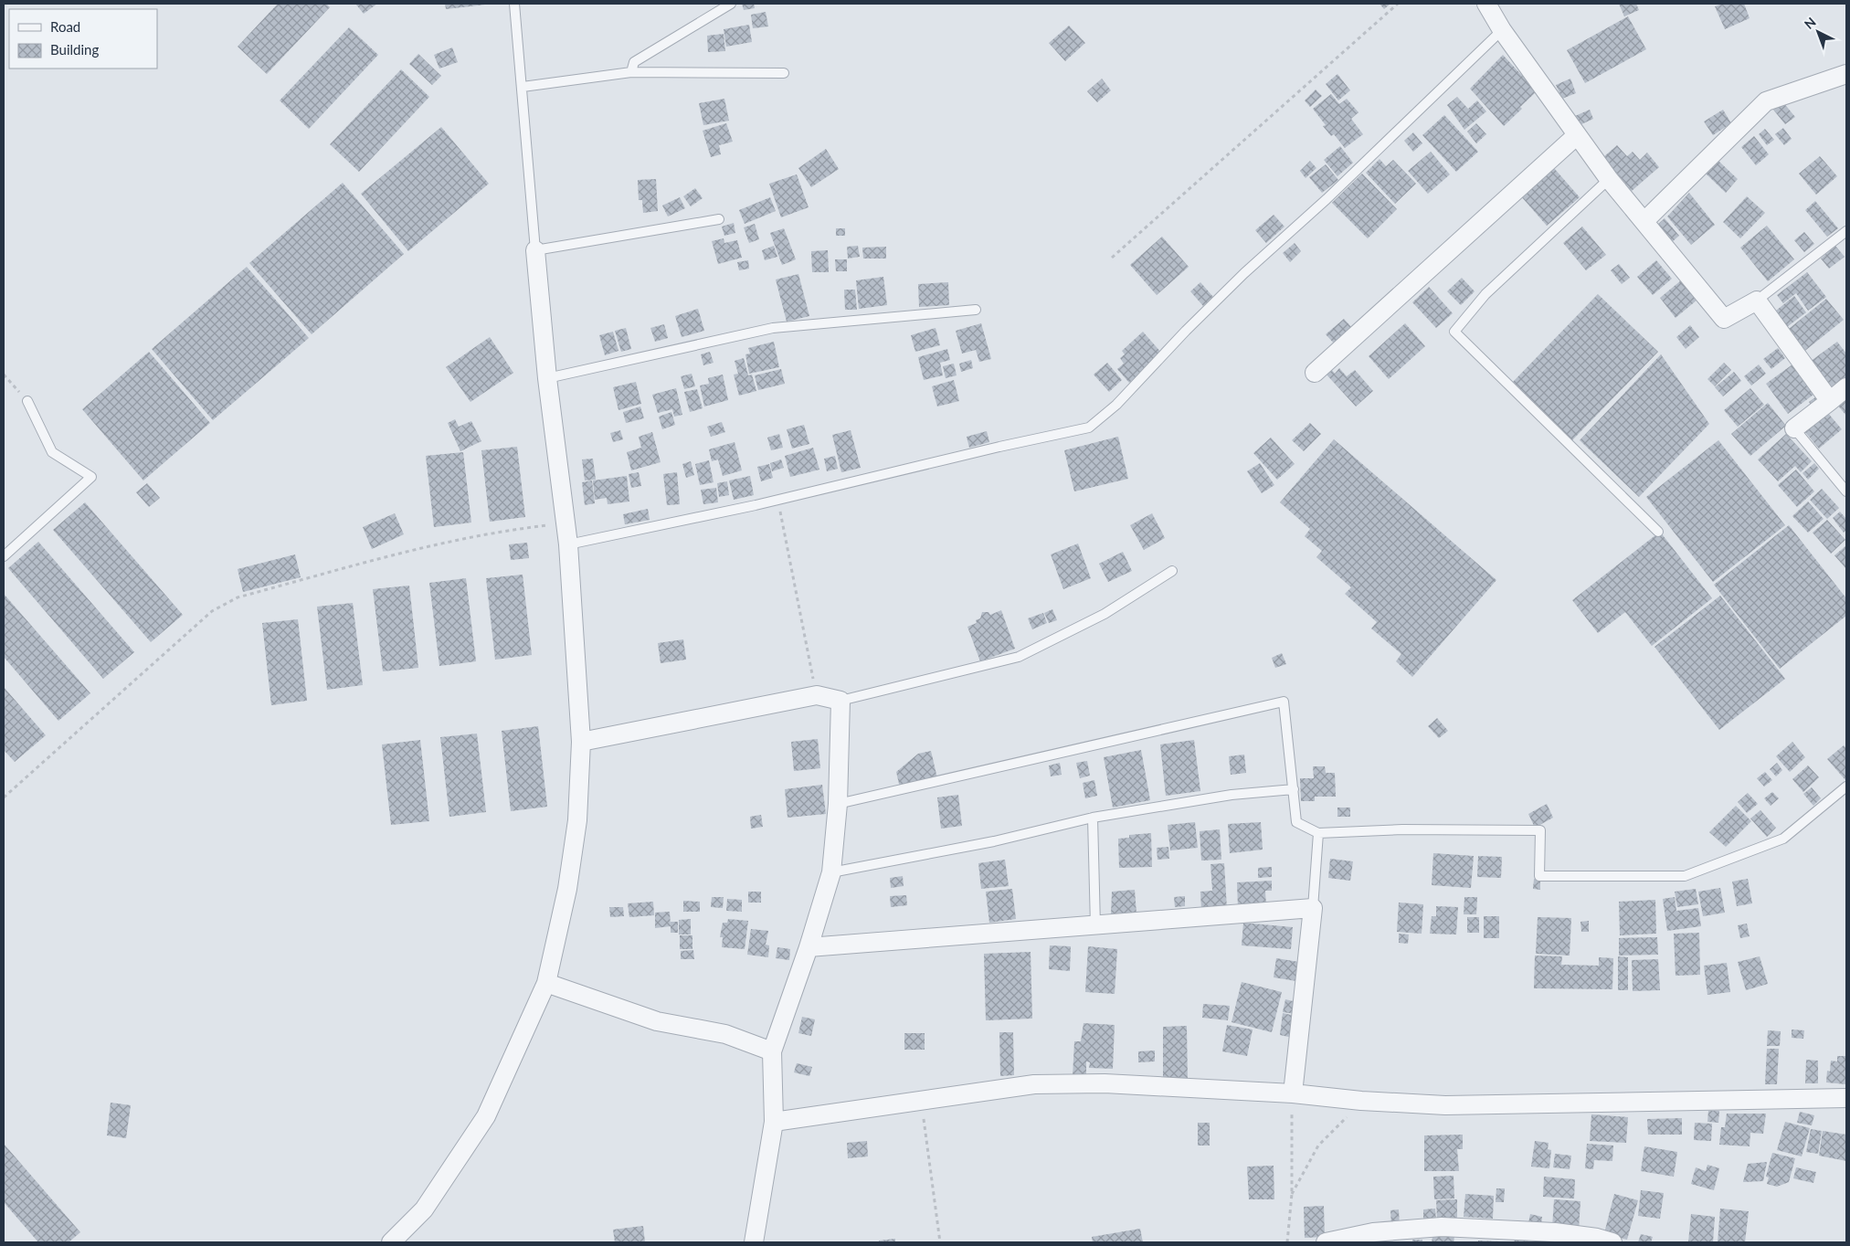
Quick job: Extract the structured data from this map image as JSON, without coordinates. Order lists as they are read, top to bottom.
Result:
{
  "legend": ["Road", "Building"],
  "north": "top left"
}
